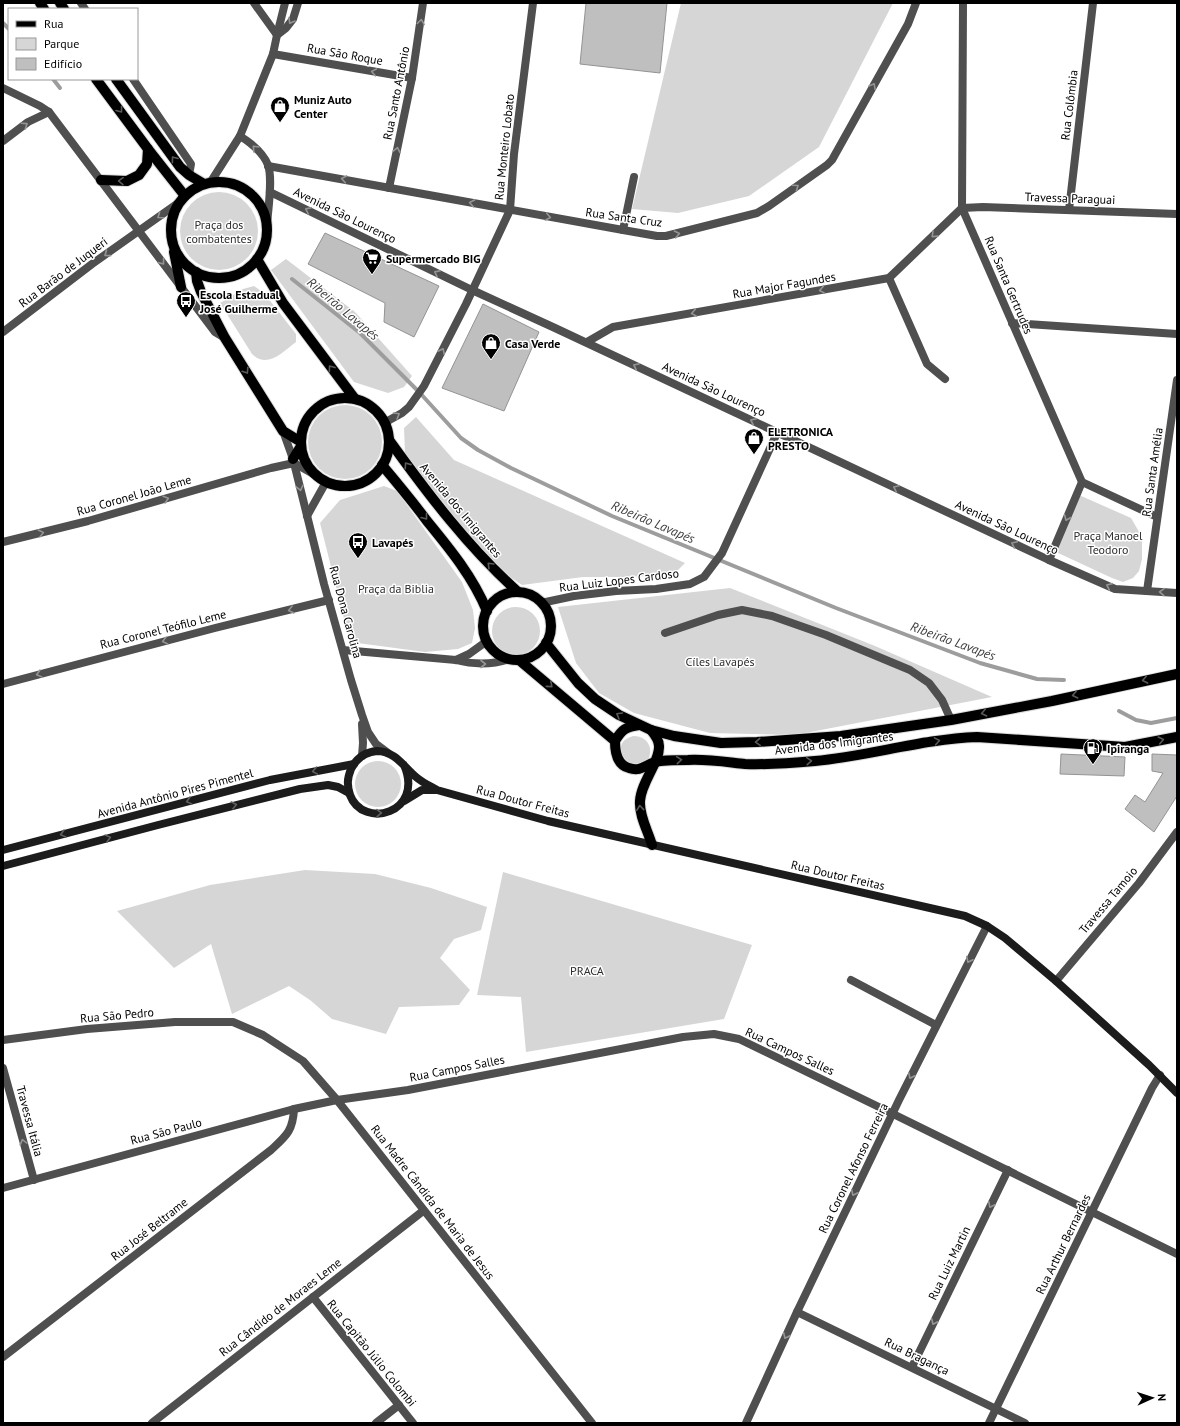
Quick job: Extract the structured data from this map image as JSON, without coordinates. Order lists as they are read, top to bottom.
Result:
{
  "streets": {
    "main road": [
      "Avenida dos Imigrantes",
      "Rua Dona Carolina",
      "Avenida Antônio Pires Pimentel",
      "Rua Doutor Freitas"
    ],
    "street": [
      "Rua São Roque",
      "Rua Santo Antônio",
      "Rua Colômbia",
      "Rua Monteiro Lobato",
      "Travessa Paraguai",
      "Avenida São Lourenço",
      "Rua Santa Cruz",
      "Rua Barão de Juqueri",
      "Rua Major Fagundes",
      "Rua Santa Gertrudes",
      "Rua Santa Amélia",
      "Rua Coronel João Leme",
      "Rua Luiz Lopes Cardoso",
      "Rua Coronel Teófilo Leme",
      "Travessa Tamoio",
      "Rua São Pedro",
      "Rua Campos Salles",
      "Travessa Itália",
      "Rua São Paulo",
      "Rua Coronel Afonso Ferreira",
      "Rua Madre Cândida de Maria de Jesus",
      "Rua José Beltrame",
      "Rua Arthur Bernardes",
      "Rua Luiz Martin",
      "Rua Cândido de Moraes Leme",
      "Rua Capitão Júlio Colombi",
      "Rua Bragança"
    ]
  },
  "crossings": [
    ["Rua São Roque", "Rua Santo Antônio"],
    ["Rua Santo Antônio", "Rua Santa Cruz"],
    ["Rua Colômbia", "Travessa Paraguai"],
    ["Rua Monteiro Lobato", "Avenida São Lourenço"],
    ["Rua Monteiro Lobato", "Rua Santa Cruz"],
    ["Rua Monteiro Lobato", "Avenida dos Imigrantes"],
    ["Rua Monteiro Lobato", "Rua Dona Carolina"],
    ["Travessa Paraguai", "Rua Santa Gertrudes"],
    ["Avenida São Lourenço", "Rua Major Fagundes"],
    ["Avenida São Lourenço", "Rua Santa Amélia"],
    ["Avenida São Lourenço", "Rua Luiz Lopes Cardoso"],
    ["Rua Barão de Juqueri", "Rua Dona Carolina"],
    ["Rua Coronel João Leme", "Rua Dona Carolina"],
    ["Avenida dos Imigrantes", "Rua Luiz Lopes Cardoso"],
    ["Avenida dos Imigrantes", "Rua Dona Carolina"],
    ["Rua Dona Carolina", "Rua Coronel Teófilo Leme"],
    ["Rua Dona Carolina", "Avenida Antônio Pires Pimentel"],
    ["Rua Dona Carolina", "Rua Doutor Freitas"],
    ["Avenida Antônio Pires Pimentel", "Rua Doutor Freitas"],
    ["Rua Doutor Freitas", "Travessa Tamoio"],
    ["Rua Doutor Freitas", "Rua Coronel Afonso Ferreira"],
    ["Rua Doutor Freitas", "Rua Arthur Bernardes"],
    ["Rua São Pedro", "Rua Madre Cândida de Maria de Jesus"],
    ["Rua Campos Salles", "Rua São Paulo"],
    ["Rua Campos Salles", "Rua Coronel Afonso Ferreira"],
    ["Rua Campos Salles", "Rua Madre Cândida de Maria de Jesus"],
    ["Rua Campos Salles", "Rua Arthur Bernardes"],
    ["Rua Campos Salles", "Rua Luiz Martin"],
    ["Travessa Itália", "Rua São Paulo"],
    ["Rua São Paulo", "Rua Madre Cândida de Maria de Jesus"],
    ["Rua São Paulo", "Rua José Beltrame"],
    ["Rua Coronel Afonso Ferreira", "Rua Bragança"],
    ["Rua Madre Cândida de Maria de Jesus", "Rua Cândido de Moraes Leme"],
    ["Rua Arthur Bernardes", "Rua Bragança"],
    ["Rua Luiz Martin", "Rua Bragança"],
    ["Rua Cândido de Moraes Leme", "Rua Capitão Júlio Colombi"]
  ],
  "one_way": [
    "Rua São Roque",
    "Rua Santo Antônio",
    "Avenida São Lourenço",
    "Rua Barão de Juqueri",
    "Rua Major Fagundes",
    "Rua Coronel João Leme",
    "Rua Coronel Teófilo Leme",
    "Travessa Itália",
    "Rua Coronel Afonso Ferreira",
    "Rua Luiz Martin"
  ],
  "water": ["Ribeirão Lavapés"],
  "parks": [
    "Praça dos combatentes",
    "Praça Manoel Teodoro",
    "Praça da Biblia",
    "Cíles Lavapés",
    "PRACA"
  ],
  "places": {
    "shop": ["Muniz Auto Center", "Casa Verde", "ELETRONICA PRESTO"],
    "supermarket": ["Supermercado BIG"],
    "bus stop": ["Escola Estadual José Guilherme", "Lavapés"],
    "fuel station": ["Ipiranga"]
  },
  "legend": ["Rua", "Parque", "Edifício"],
  "north": "right"
}
